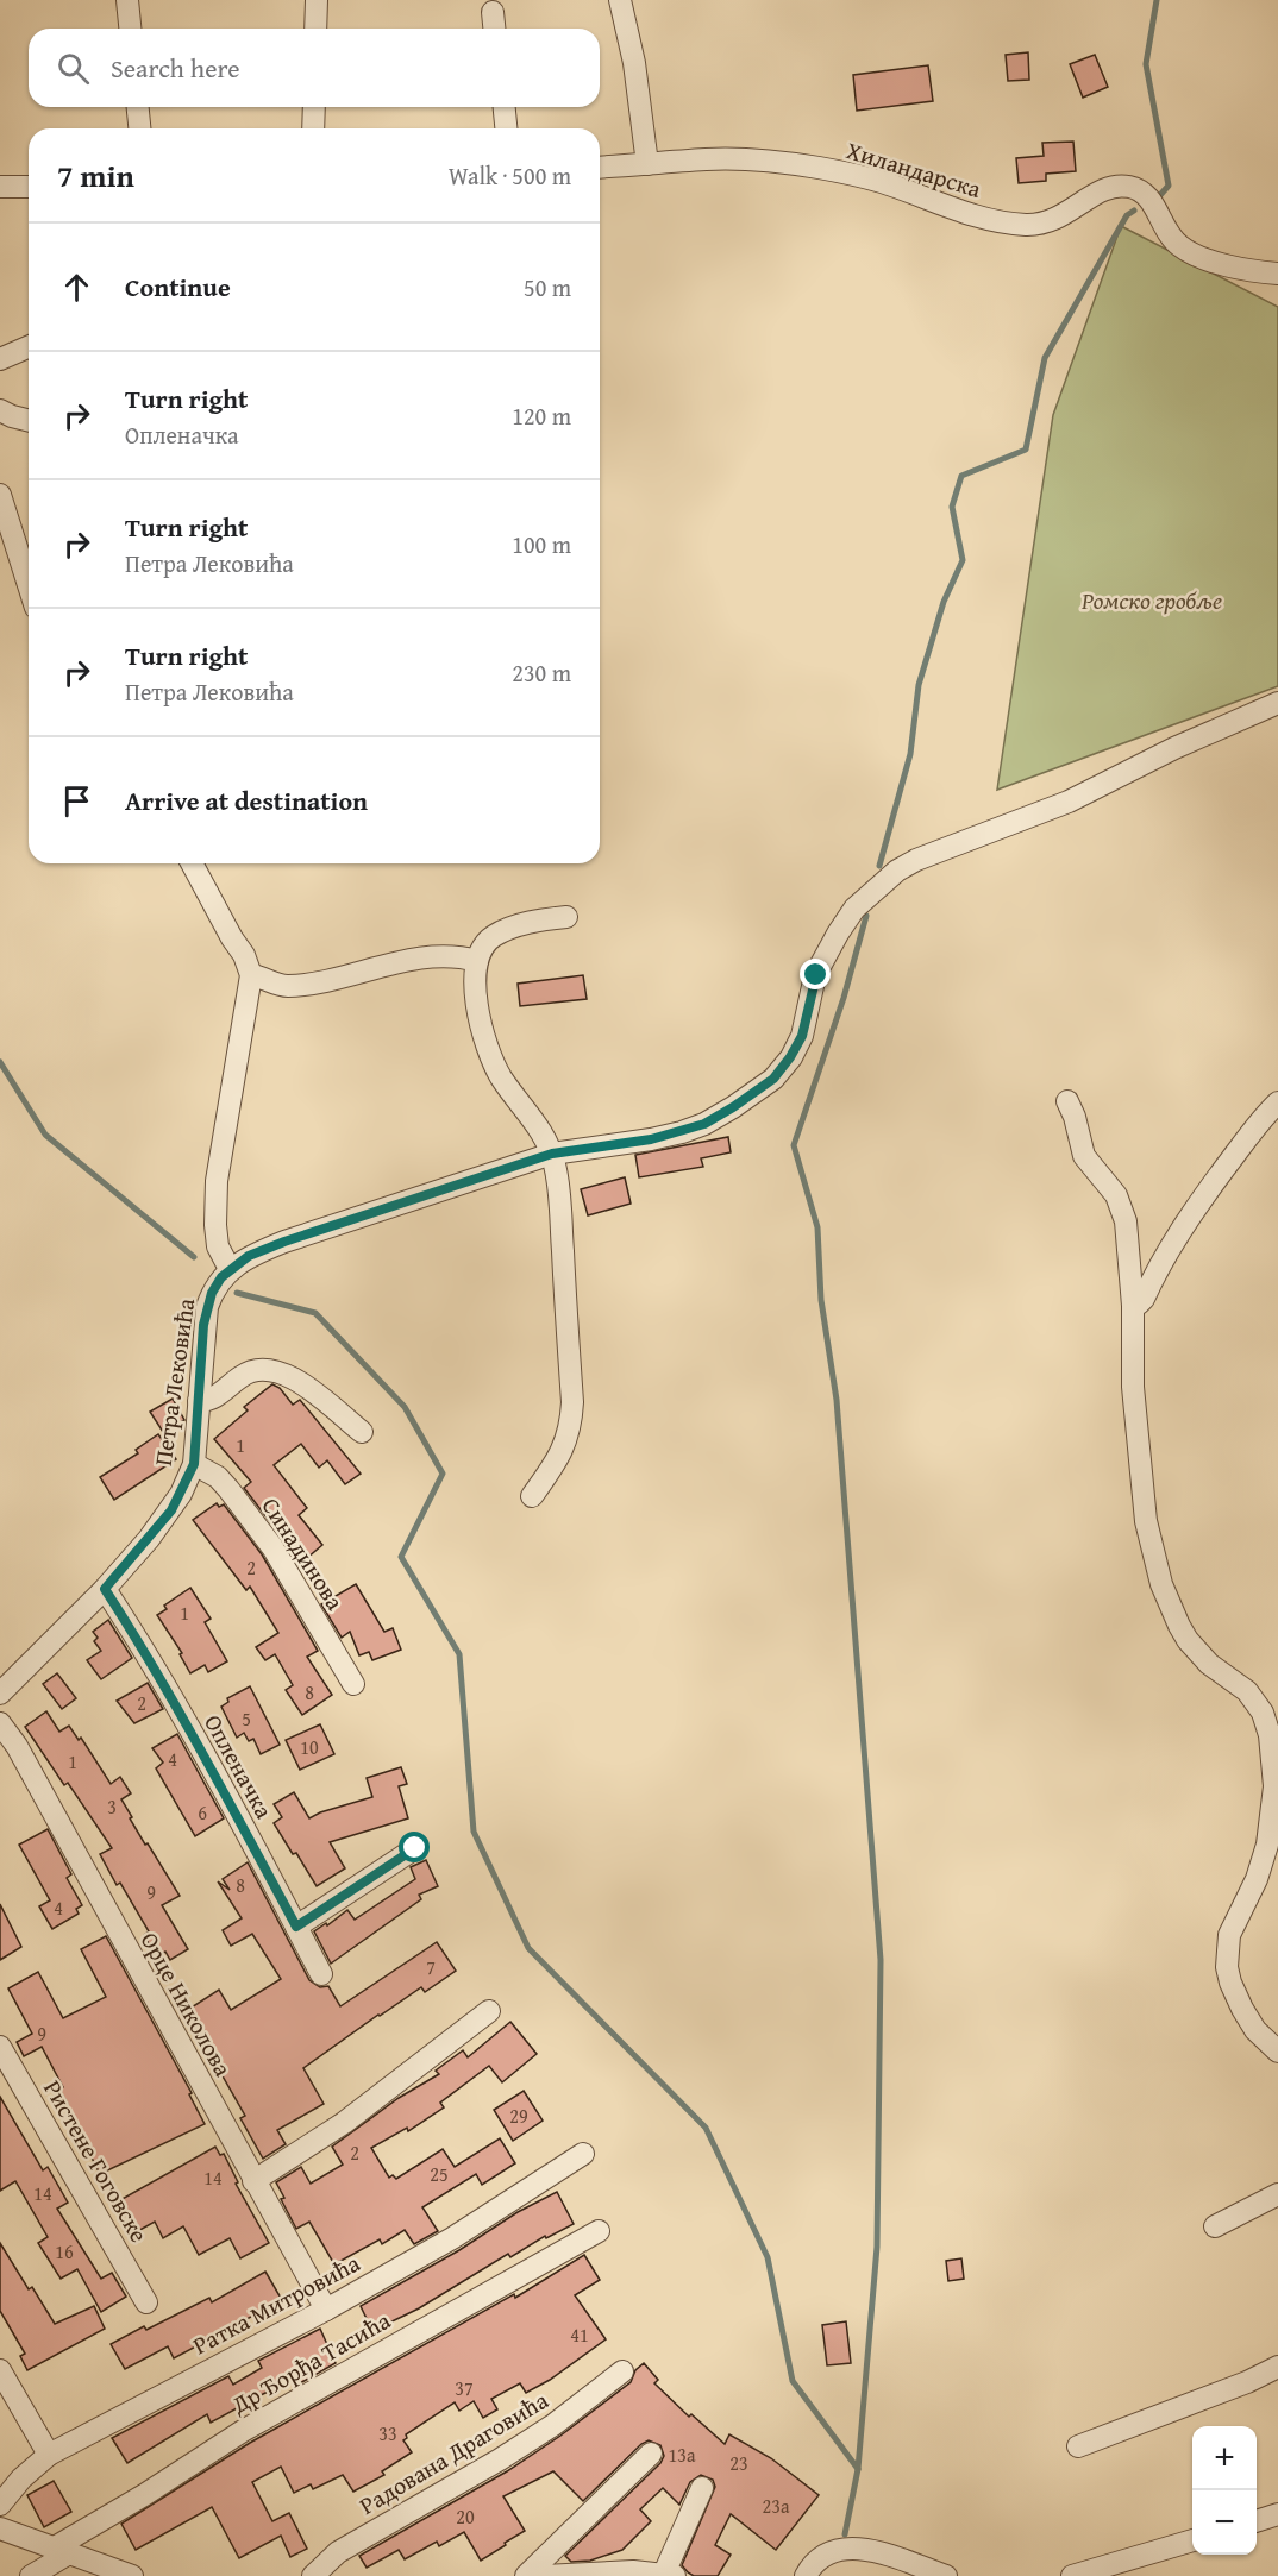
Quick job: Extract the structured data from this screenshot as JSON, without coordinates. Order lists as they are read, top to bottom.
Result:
{
  "streets": {
    "street": [
      "Хиландарска",
      "Петра Лековића",
      "Синадинова",
      "Опленачка",
      "Орце Николова",
      "Ристене Гоговске",
      "Ратка Митровића",
      "Др Ђорђа Тасића",
      "Радована Драговића"
    ]
  },
  "crossings": [
    ["Петра Лековића", "Синадинова"],
    ["Петра Лековића", "Опленачка"],
    ["Орце Николова", "Ратка Митровића"]
  ],
  "parks": ["Ромско гробље"],
  "house_numbers": [
    "1",
    "2",
    "1",
    "8",
    "2",
    "5",
    "10",
    "4",
    "1",
    "3",
    "6",
    "8",
    "9",
    "4",
    "7",
    "9",
    "29",
    "2",
    "25",
    "14",
    "14",
    "16",
    "41",
    "37",
    "33",
    "13a",
    "23",
    "23a",
    "20"
  ],
  "page": {
    "search": "Search here",
    "heading": ["7 min", "Walk · 500 m"],
    "list": [
      ["Continue", "50 m"],
      ["Turn right", "Опленачка", "120 m"],
      ["Turn right", "Петра Лековића", "100 m"],
      ["Turn right", "Петра Лековића", "230 m"],
      "Arrive at destination"
    ],
    "map_buttons": ["+", "−"]
  }
}
